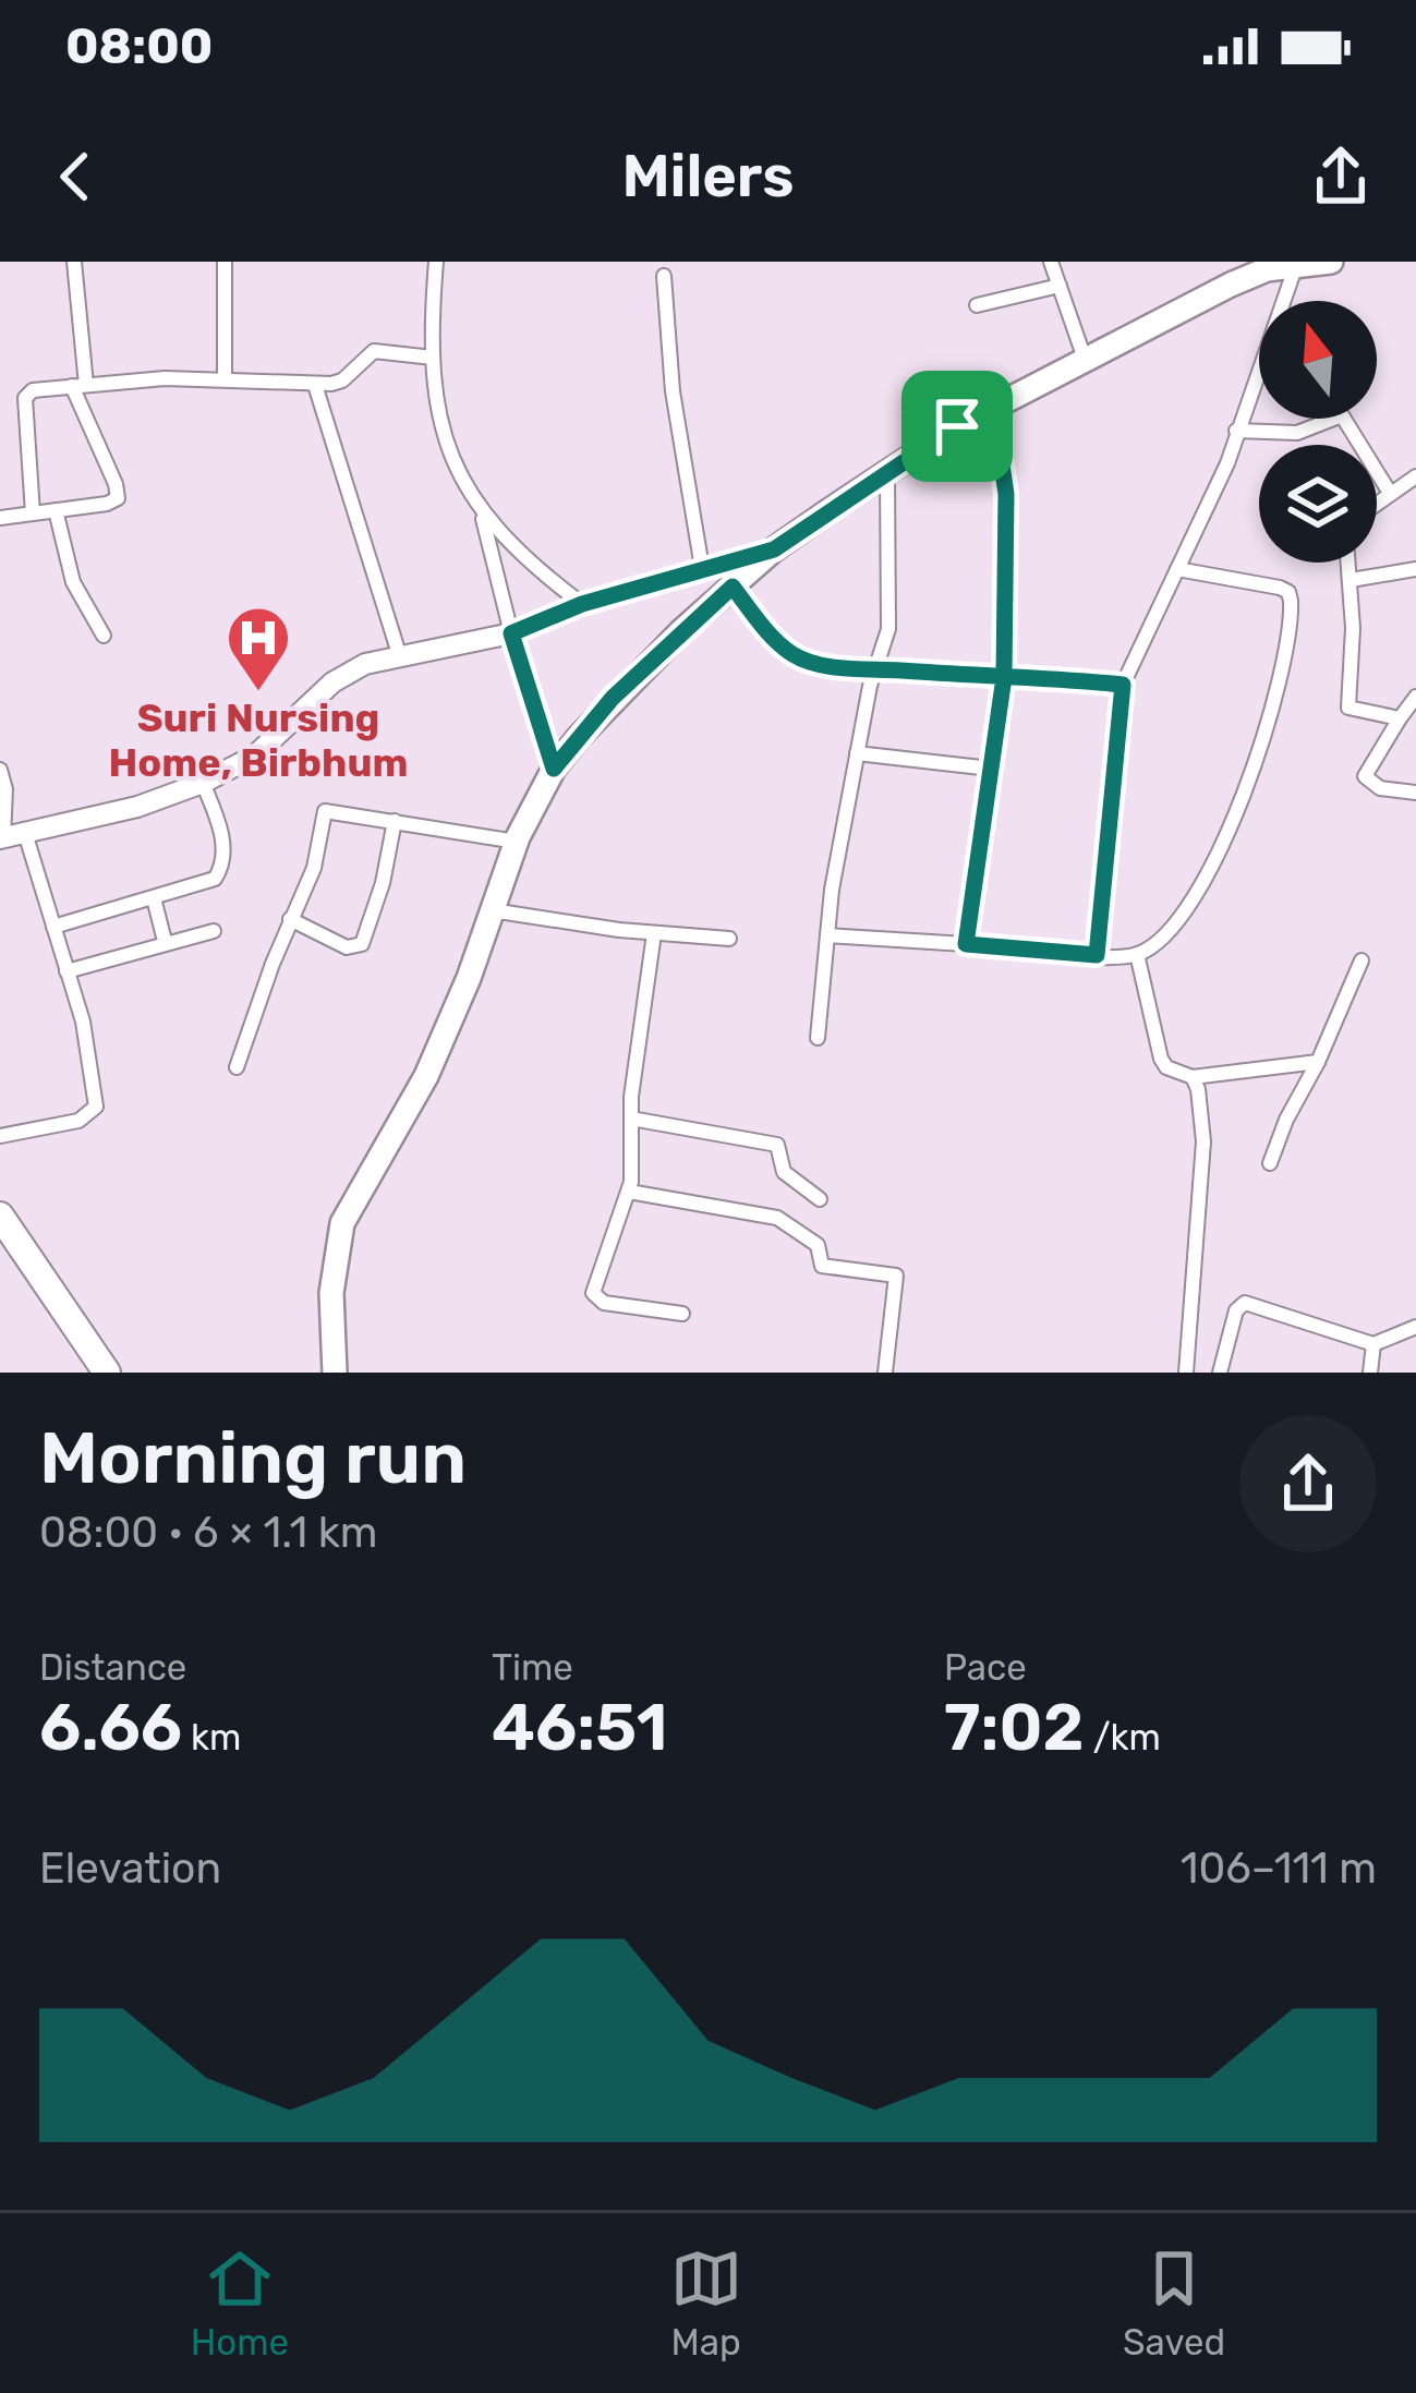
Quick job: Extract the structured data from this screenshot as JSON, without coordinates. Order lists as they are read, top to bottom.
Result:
{
  "places": {
    "hospital": ["Suri Nursing Home, Birbhum"]
  },
  "north": "top",
  "page": {
    "status": "08:00",
    "header": "Milers",
    "heading": ["Morning run", "08:00 · 6 × 1.1 km"],
    "stats": [
      ["Distance", "6.66 km"],
      ["Time", "46:51"],
      ["Pace", "7:02 /km"]
    ],
    "chart": ["Elevation", "106–111 m"],
    "tabs": ["Home", "Map", "Saved"]
  }
}
